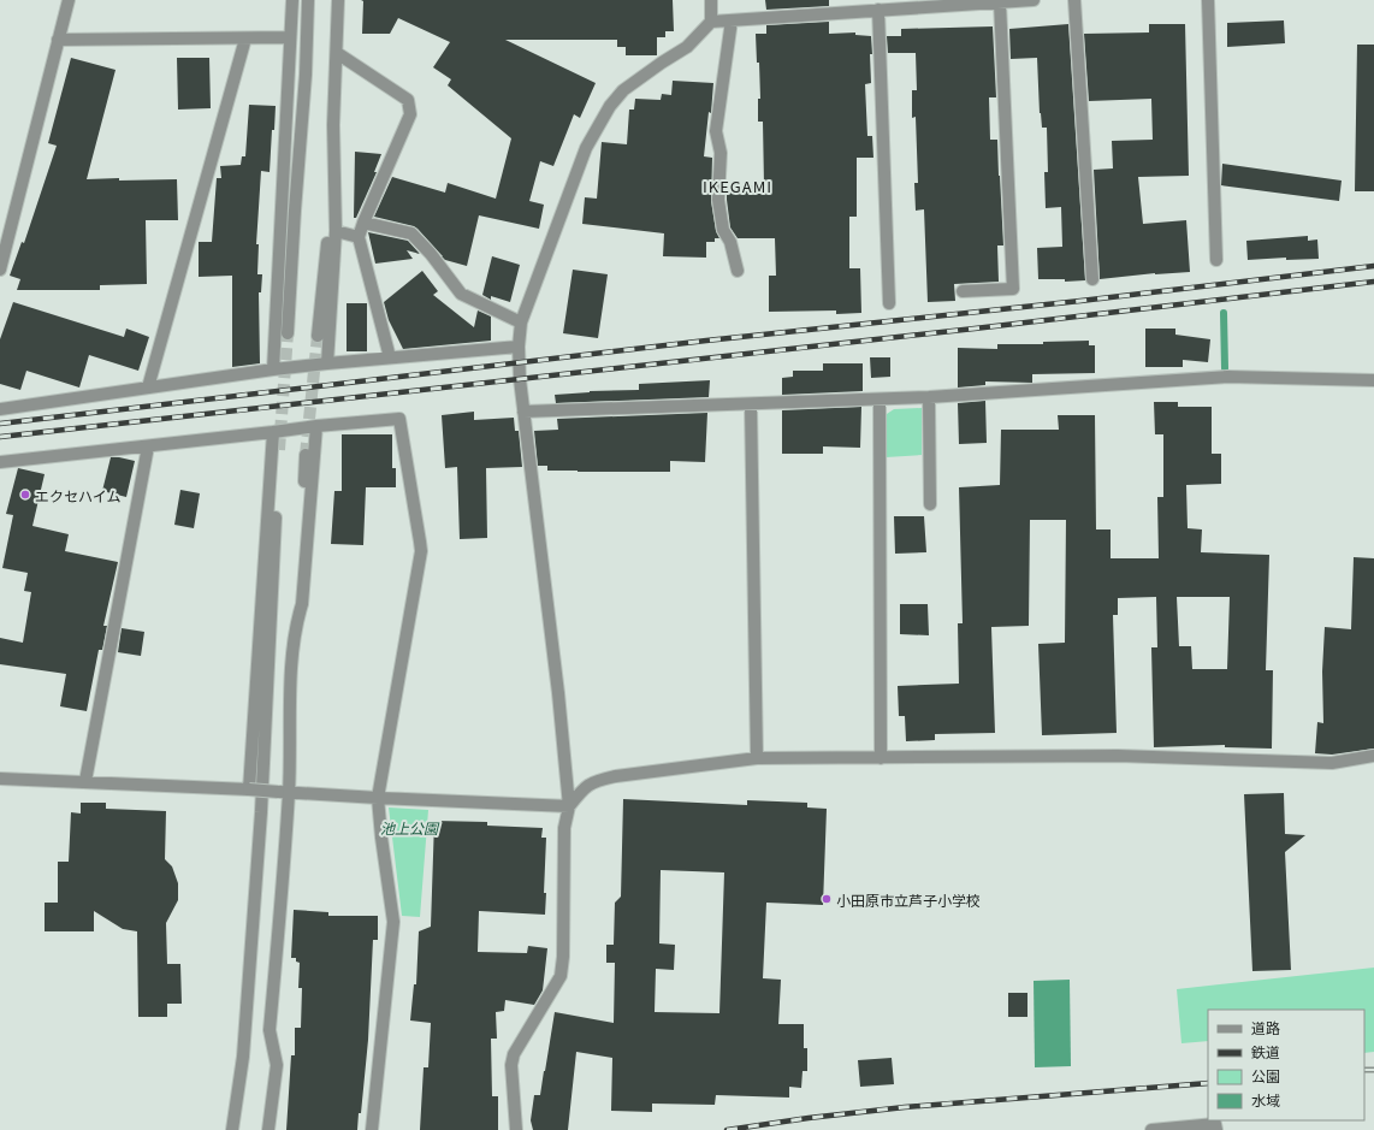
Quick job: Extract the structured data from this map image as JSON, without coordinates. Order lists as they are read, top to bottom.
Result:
{
  "districts": ["IKEGAMI"],
  "parks": ["池上公園"],
  "places": ["エクセハイム", "小田原市立芦子小学校"],
  "legend": [
    "道路",
    "鉄道",
    "公園",
    "水域"
  ]
}
